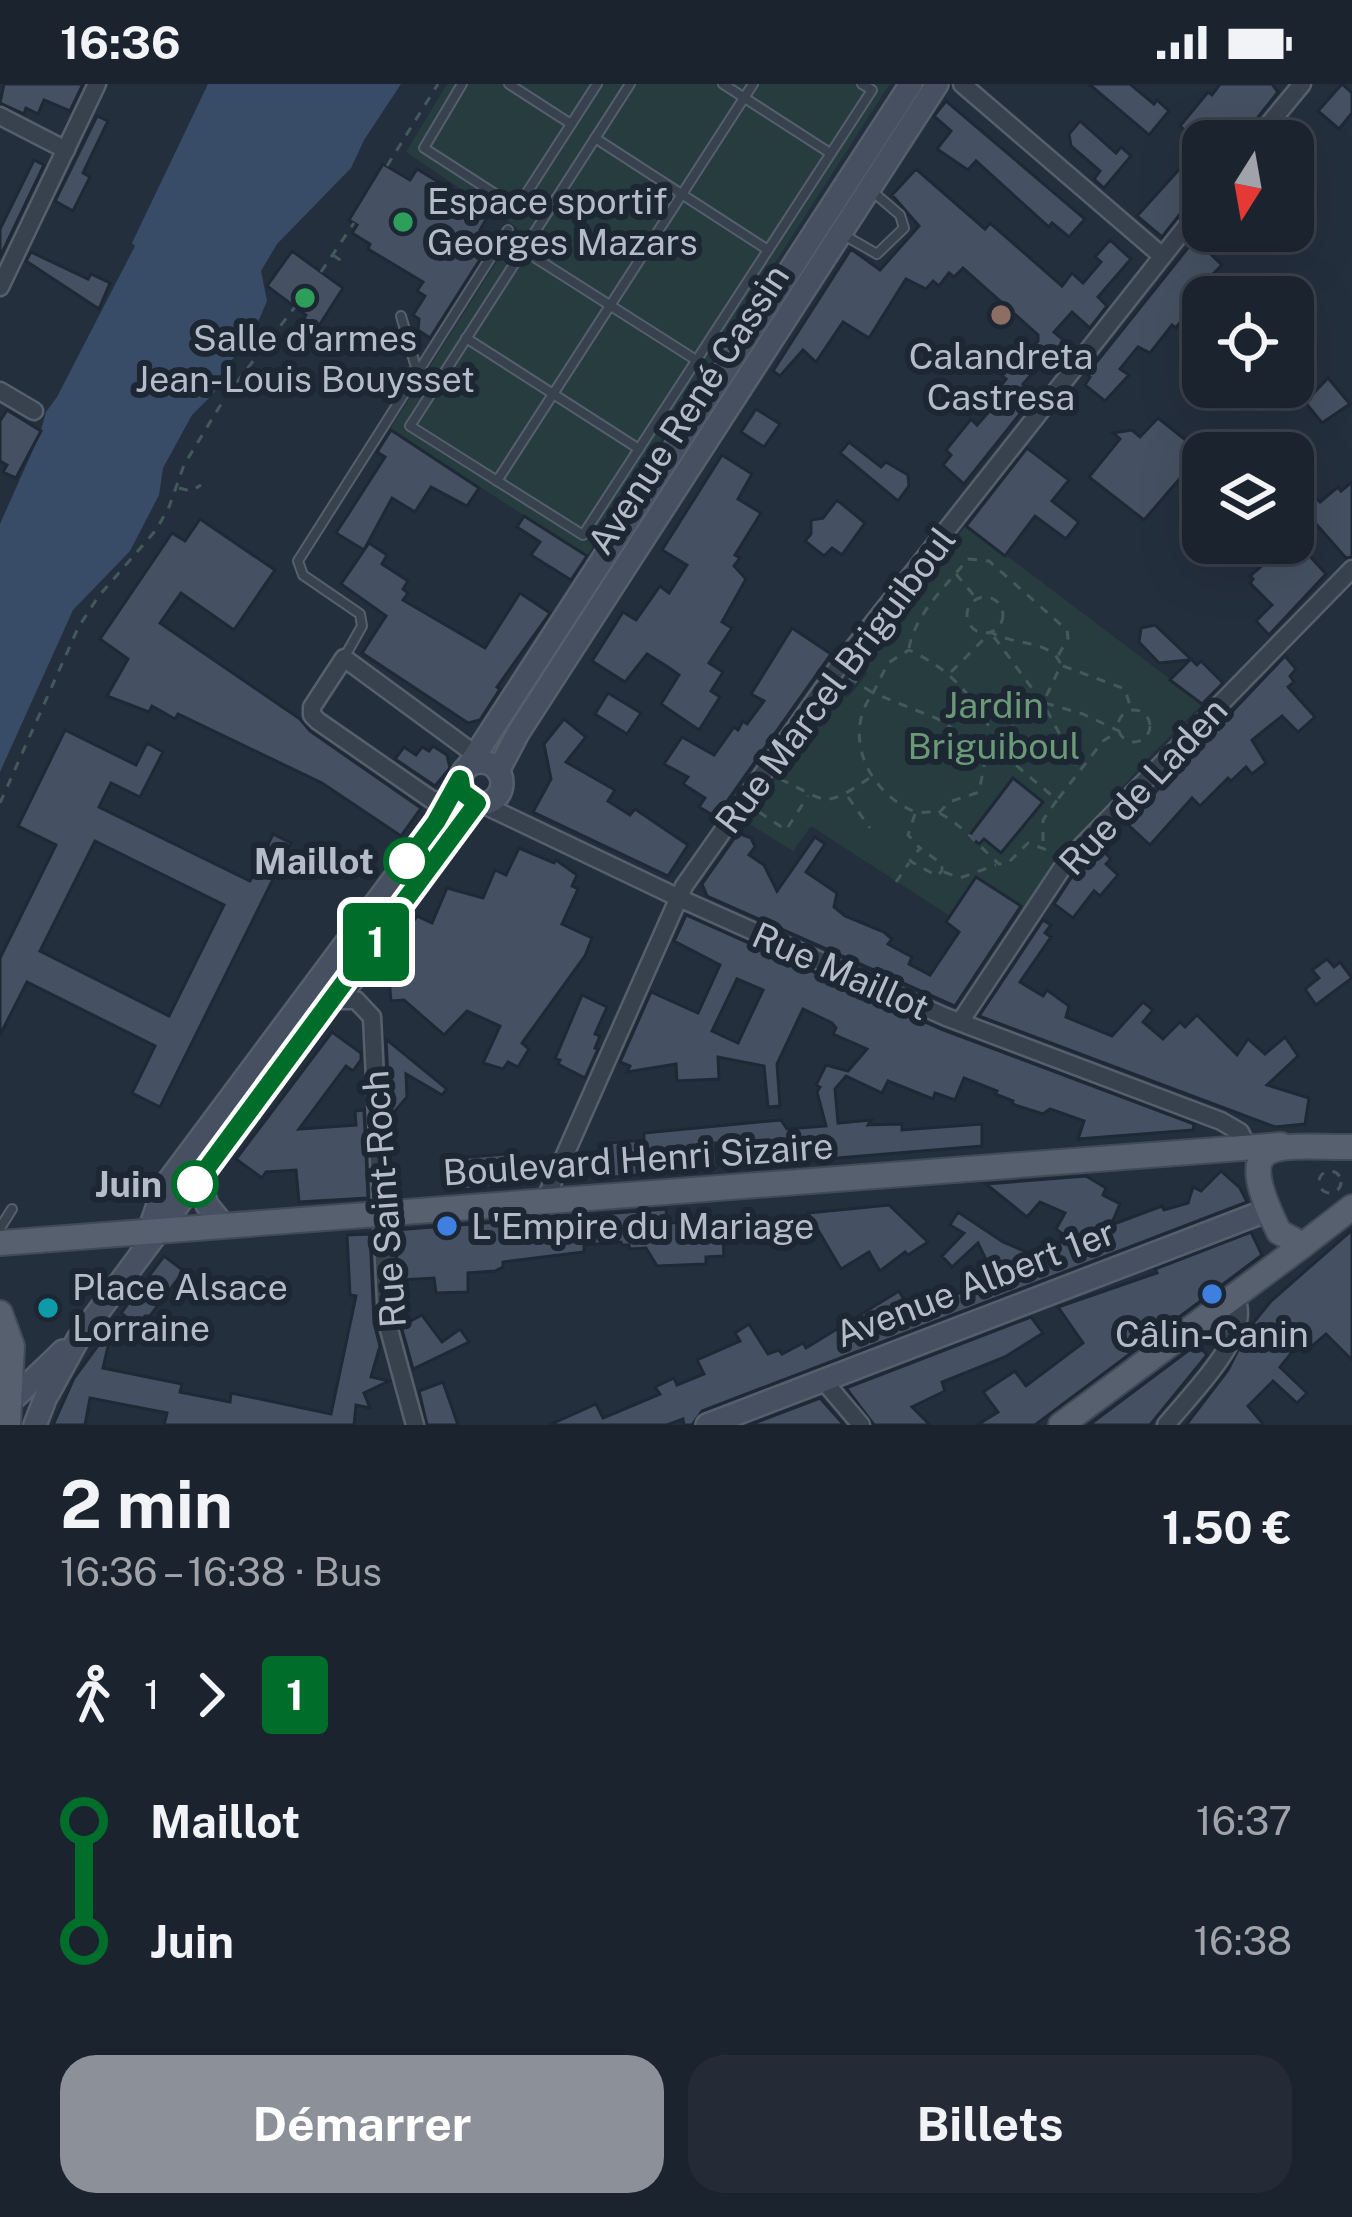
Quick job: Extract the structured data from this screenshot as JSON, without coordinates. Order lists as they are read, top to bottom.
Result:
{
  "streets": {
    "main road": ["Avenue René Cassin", "Boulevard Henri Sizaire", "Avenue Albert 1er"],
    "street": [
      "Rue Marcel Briguiboul",
      "Rue de Laden",
      "Rue Maillot",
      "Rue Saint-Roch"
    ]
  },
  "crossings": [
    ["Rue Marcel Briguiboul", "Rue Maillot"],
    ["Rue Marcel Briguiboul", "Boulevard Henri Sizaire"],
    ["Rue de Laden", "Rue Maillot"],
    ["Rue Maillot", "Boulevard Henri Sizaire"],
    ["Boulevard Henri Sizaire", "Rue Saint-Roch"]
  ],
  "parks": ["Jardin Briguiboul"],
  "places": [
    "Espace sportif Georges Mazars",
    "Salle d'armes Jean-Louis Bouysset",
    "Calandreta Castresa",
    "Maillot",
    "Juin",
    "L'Empire du Mariage",
    "Câlin-Canin",
    "Place Alsace Lorraine"
  ],
  "lines": ["bus line 1"],
  "north": "bottom",
  "page": {
    "status": "16:36",
    "on_map": "1",
    "heading": ["2 min", "16:36 – 16:38 · Bus", "1.50 €"],
    "legs": ["1", "1"],
    "list": [
      {
        "name": "Maillot",
        "value": "16:37"
      },
      {
        "name": "Juin",
        "value": "16:38"
      }
    ],
    "buttons": ["Démarrer", "Billets"]
  }
}
